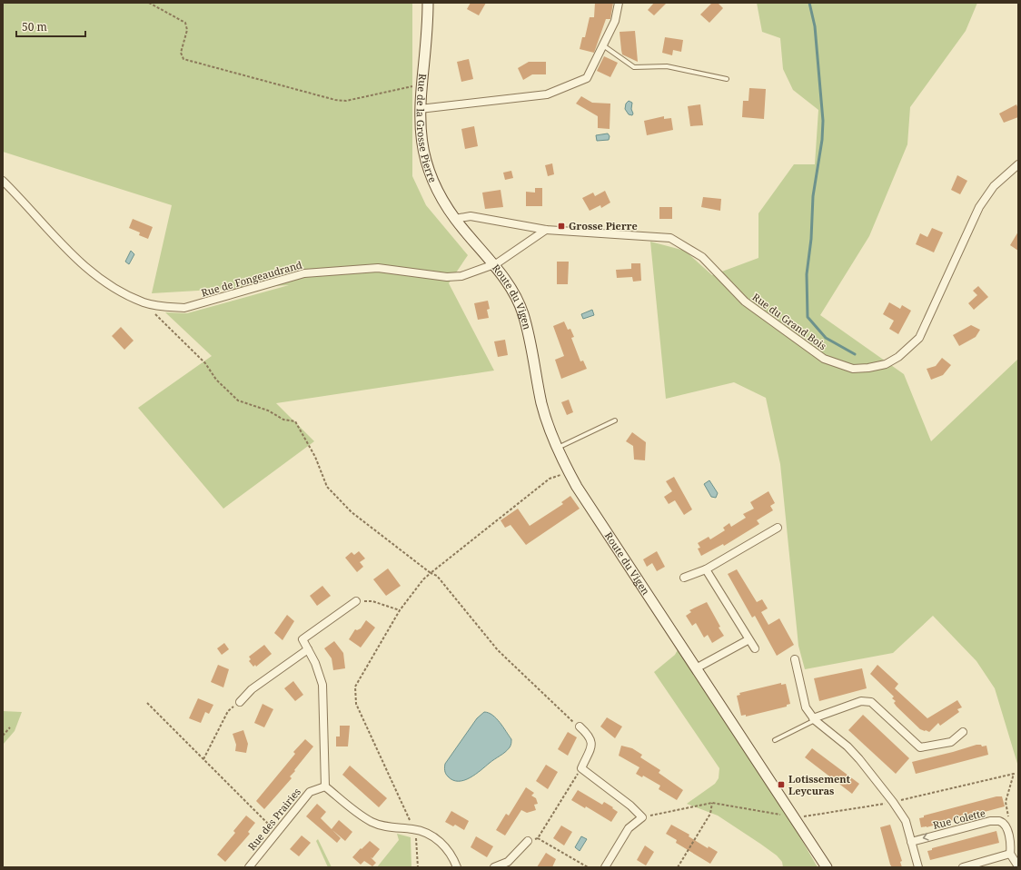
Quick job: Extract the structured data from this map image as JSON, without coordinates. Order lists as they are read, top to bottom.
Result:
{
  "streets": {
    "street": [
      "Rue de la Grosse Pierre",
      "Rue de Fongeaudrand",
      "Route du Vigen",
      "Rue du Grand Bois",
      "Rue des Prairies",
      "Rue Colette"
    ]
  },
  "crossings": [
    ["Rue de la Grosse Pierre", "Route du Vigen"],
    ["Rue de la Grosse Pierre", "Rue du Grand Bois"],
    ["Rue de Fongeaudrand", "Route du Vigen"]
  ],
  "places": {
    "transit": ["Grosse Pierre", "Lotissement Leycuras"]
  },
  "scale_bar": "50 m"
}
